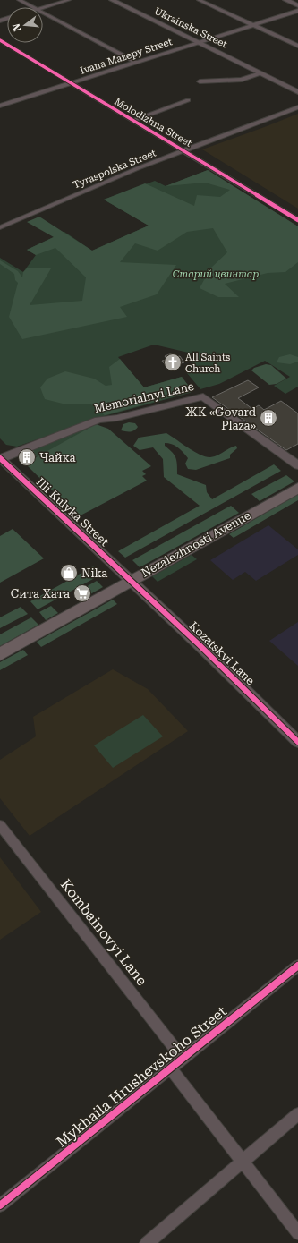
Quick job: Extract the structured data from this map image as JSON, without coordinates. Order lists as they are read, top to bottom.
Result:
{
  "streets": {
    "main road": ["Nezalezhnosti Avenue"],
    "street": [
      "Ukrainska Street",
      "Ivana Mazepy Street",
      "Molodizhna Street",
      "Tyraspolska Street",
      "Memorialnyi Lane",
      "Illi Kulyka Street",
      "Kozatskyi Lane",
      "Kombainovyi Lane",
      "Mykhaila Hrushevskoho Street"
    ]
  },
  "crossings": [
    ["Ukrainska Street", "Ivana Mazepy Street"],
    ["Ivana Mazepy Street", "Molodizhna Street"],
    ["Molodizhna Street", "Tyraspolska Street"],
    ["Memorialnyi Lane", "Illi Kulyka Street"],
    ["Illi Kulyka Street", "Nezalezhnosti Avenue"],
    ["Illi Kulyka Street", "Kozatskyi Lane"],
    ["Nezalezhnosti Avenue", "Kozatskyi Lane"],
    ["Kombainovyi Lane", "Mykhaila Hrushevskoho Street"]
  ],
  "parks": ["Старий цвинтар"],
  "places": {
    "church": ["All Saints Church"],
    "building": ["ЖК «Govard Plaza»", "Чайка"],
    "shop": ["Nika"],
    "supermarket": ["Сита Хата"]
  },
  "north": "left"
}
